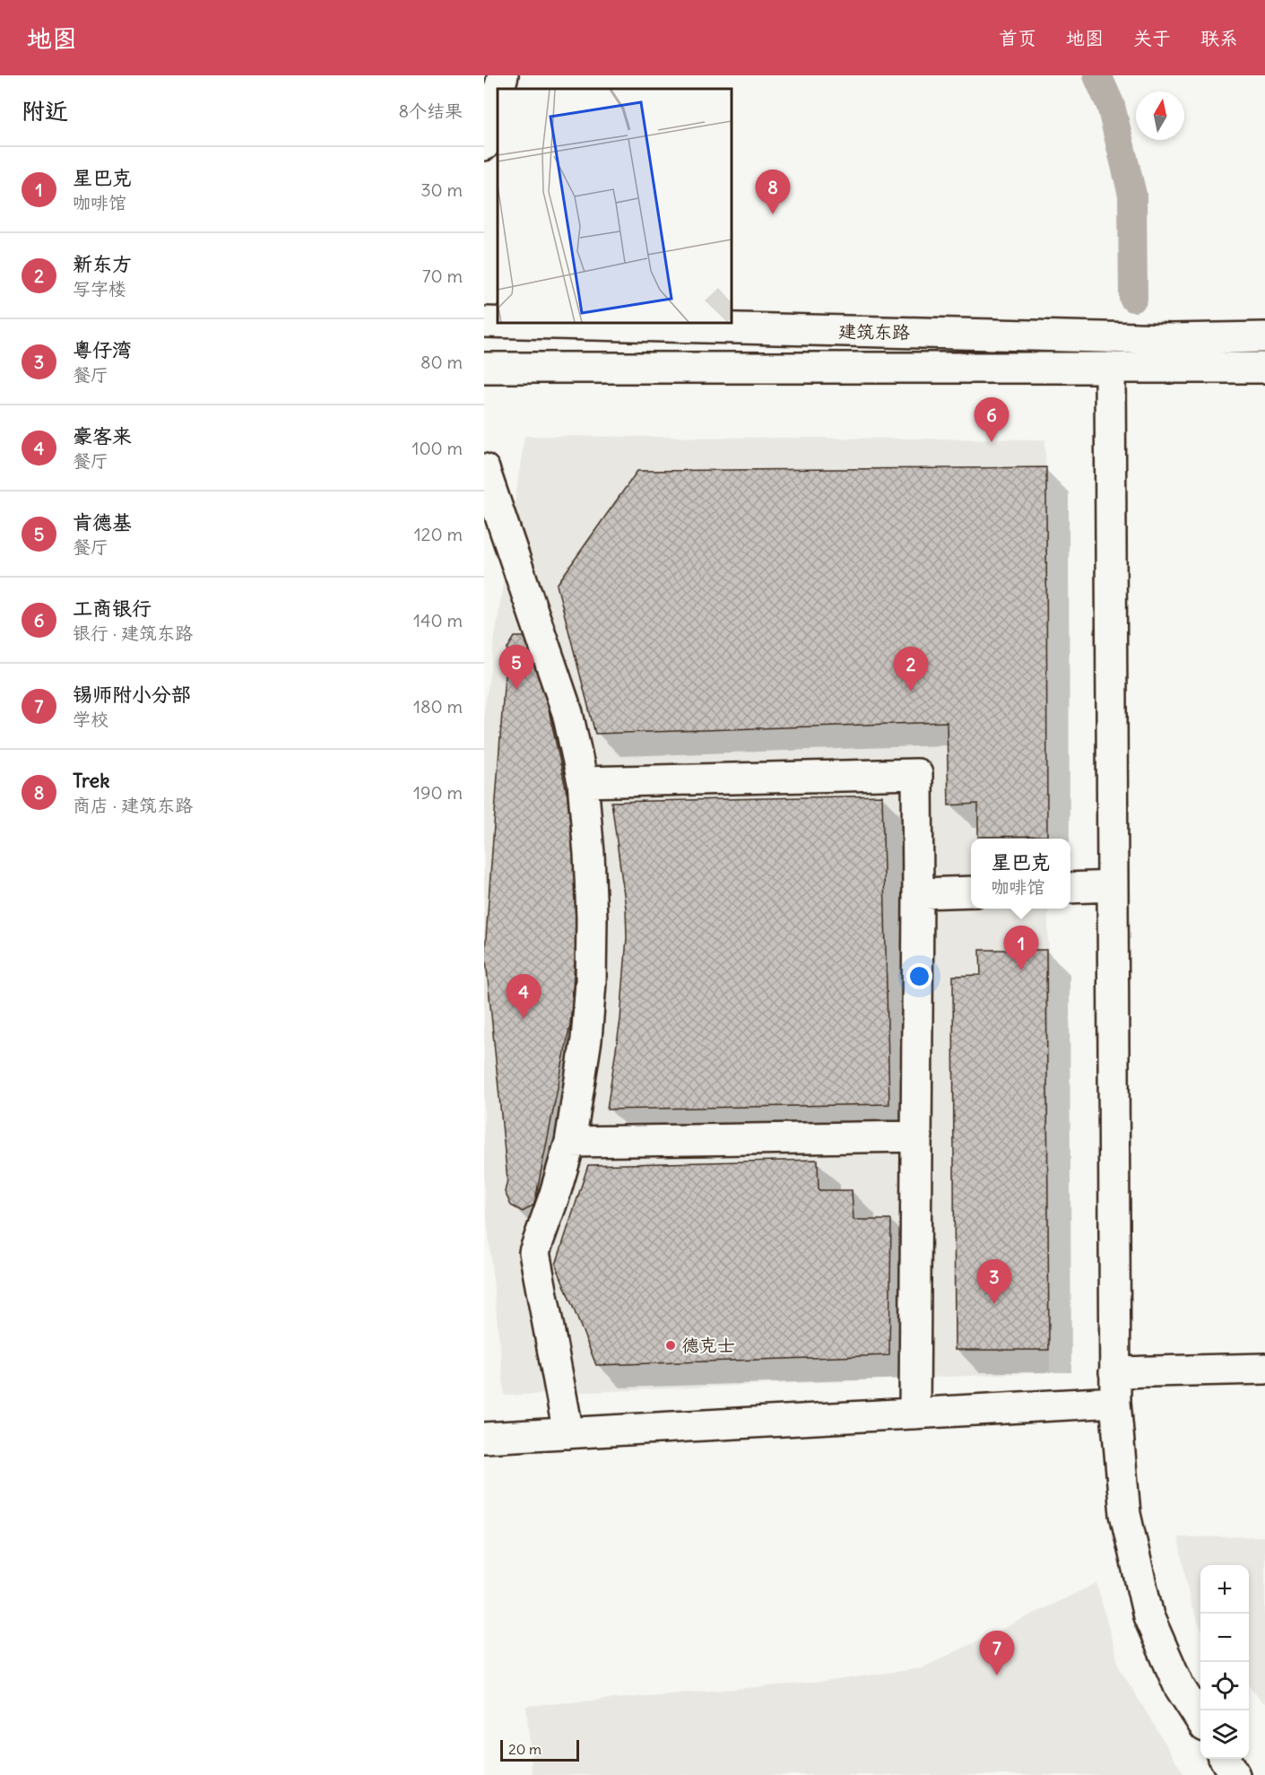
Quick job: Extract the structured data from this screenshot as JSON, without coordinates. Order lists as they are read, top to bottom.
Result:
{
  "streets": {
    "street": ["建筑东路"]
  },
  "places": ["德克士"],
  "scale_bar": "20 m",
  "north": "top",
  "page": {
    "header": "地图",
    "nav": [
      "首页",
      "地图",
      "关于",
      "联系"
    ],
    "heading": ["附近", "8个结果"],
    "list": [
      {
        "mark": "1",
        "name": "星巴克",
        "note": "咖啡馆",
        "value": "30 m"
      },
      {
        "mark": "2",
        "name": "新东方",
        "note": "写字楼",
        "value": "70 m"
      },
      {
        "mark": "3",
        "name": "粤仔湾",
        "note": "餐厅",
        "value": "80 m"
      },
      {
        "mark": "4",
        "name": "豪客来",
        "note": "餐厅",
        "value": "100 m"
      },
      {
        "mark": "5",
        "name": "肯德基",
        "note": "餐厅",
        "value": "120 m"
      },
      {
        "mark": "6",
        "name": "工商银行",
        "note": "银行 · 建筑东路",
        "value": "140 m"
      },
      {
        "mark": "7",
        "name": "锡师附小分部",
        "note": "学校",
        "value": "180 m"
      },
      {
        "mark": "8",
        "name": "Trek",
        "note": "商店 · 建筑东路",
        "value": "190 m"
      }
    ],
    "pins": [
      "8",
      "6",
      "5",
      "2",
      "1",
      "4",
      "3",
      "7"
    ],
    "popup": ["星巴克", "咖啡馆"],
    "map_buttons": ["+", "−"],
    "scale": "20 m"
  }
}
